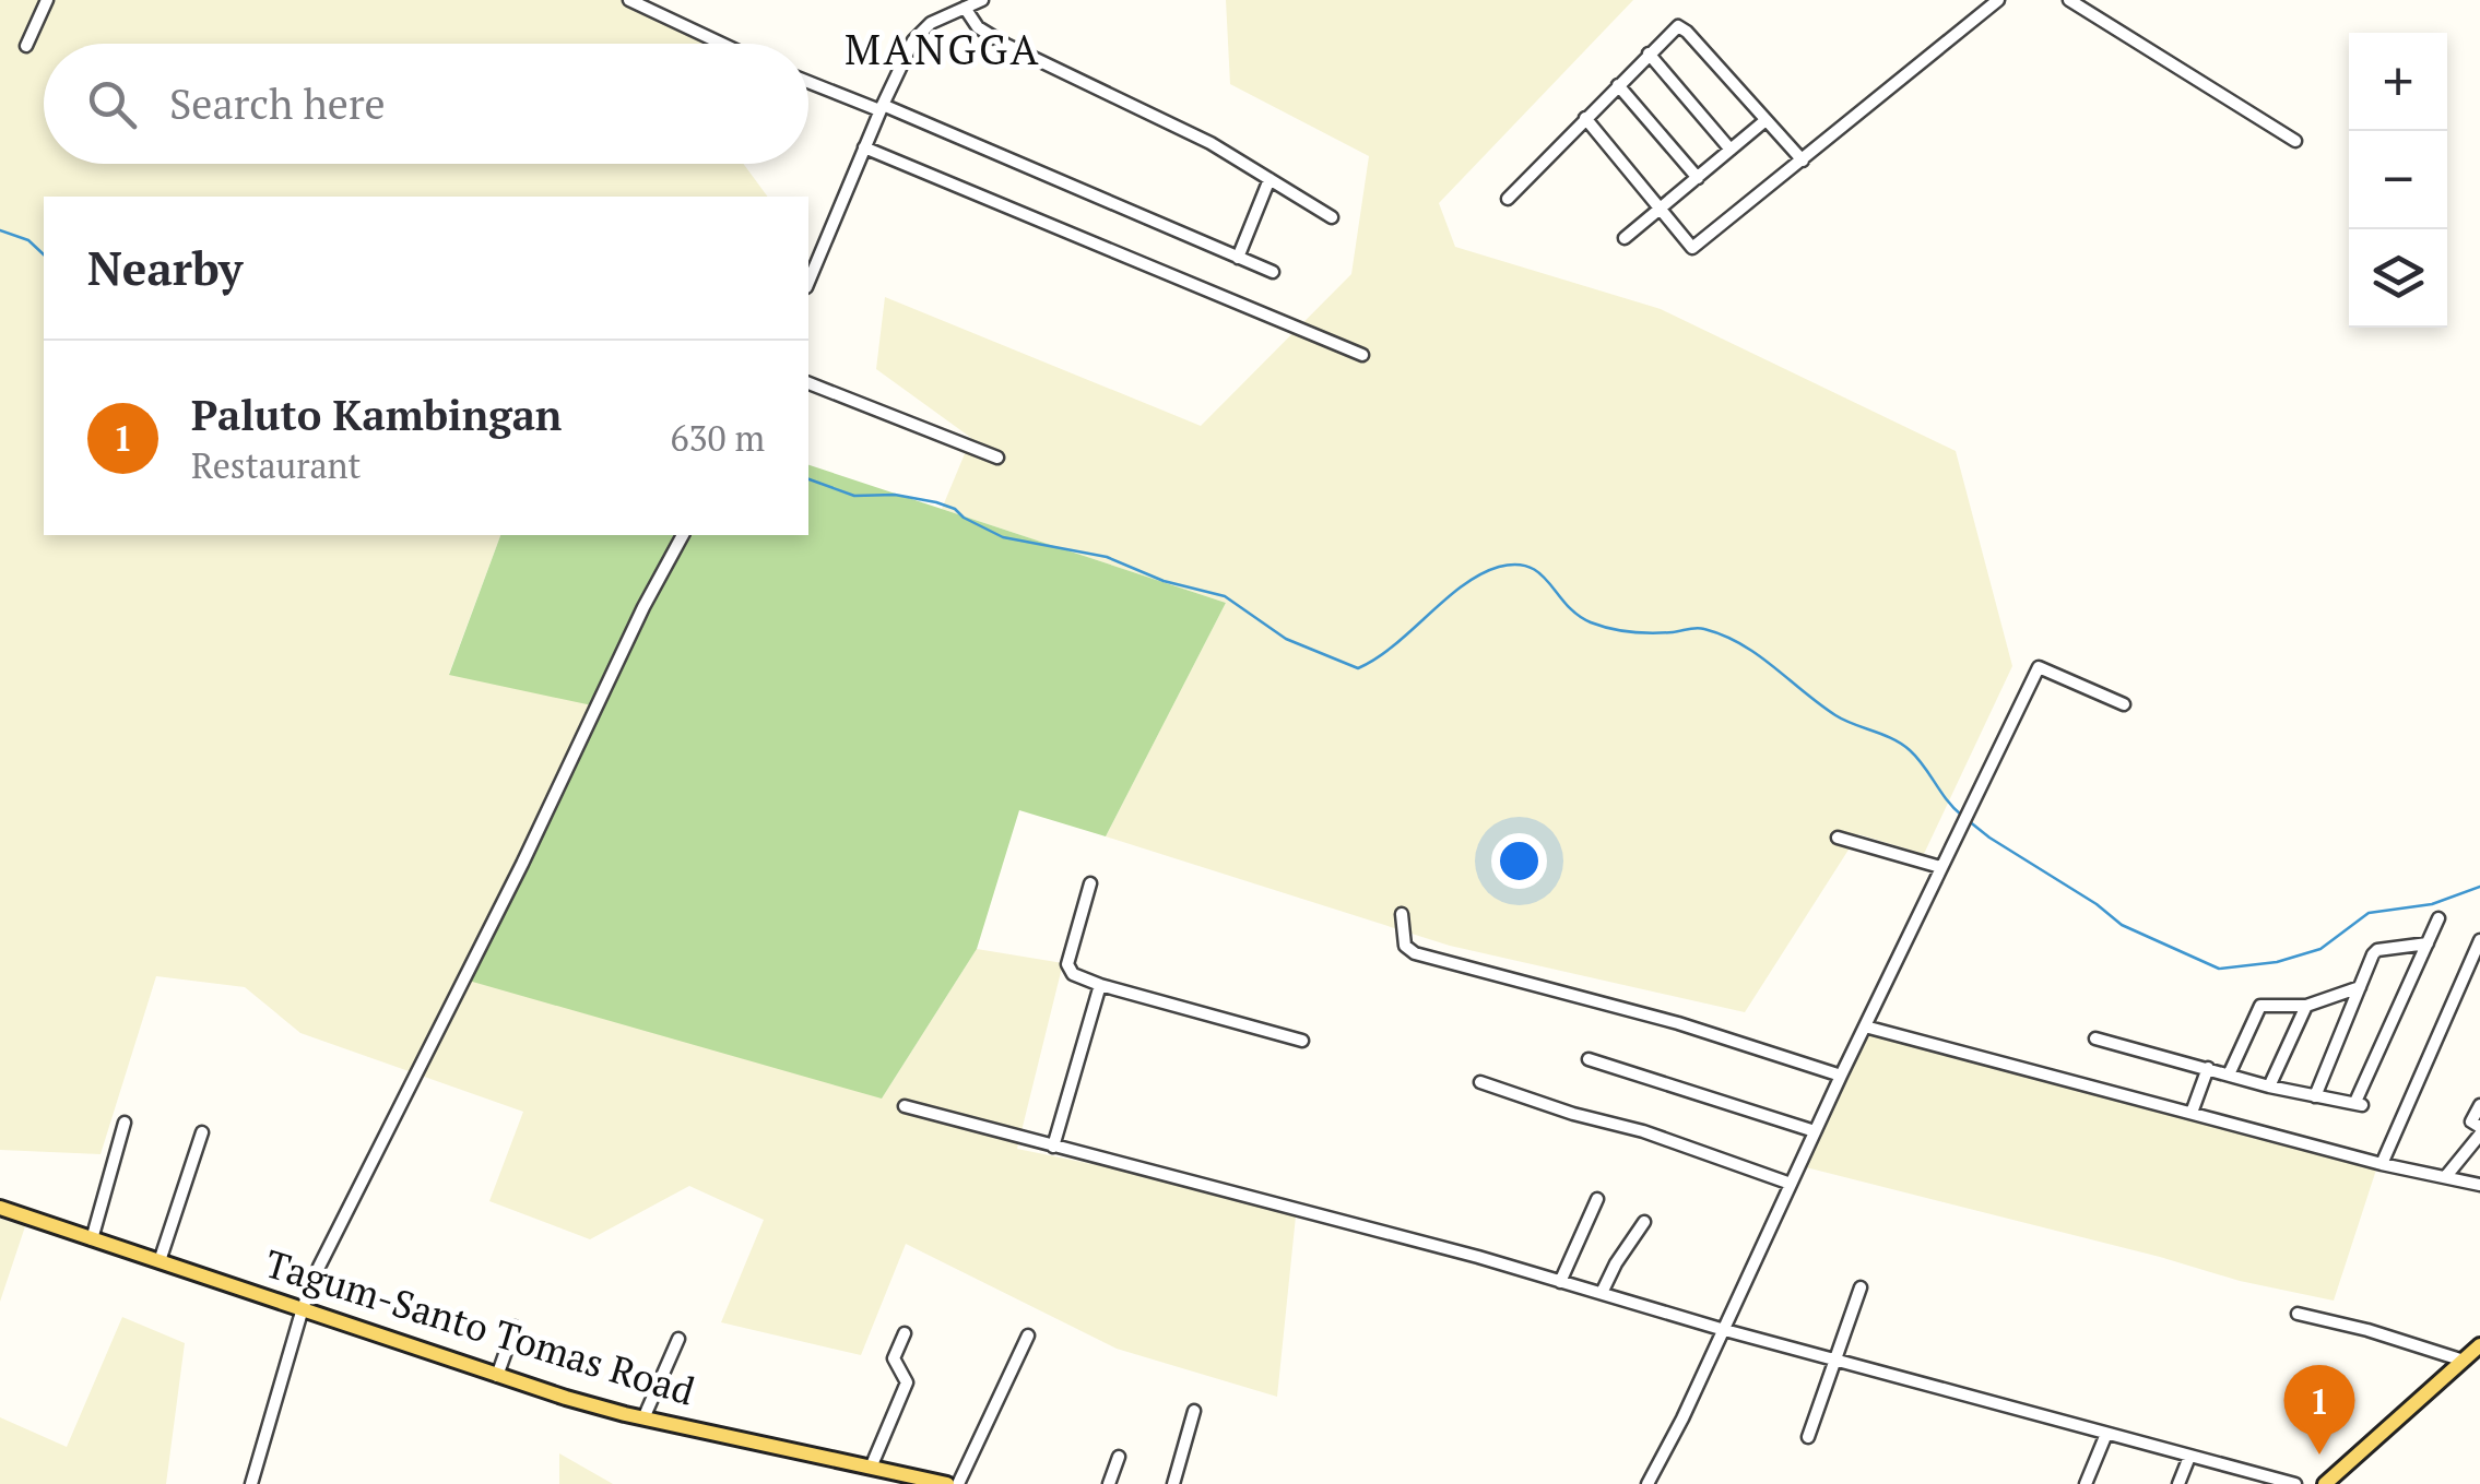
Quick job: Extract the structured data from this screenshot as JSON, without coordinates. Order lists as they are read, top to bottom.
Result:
{
  "streets": {
    "main road": ["Tagum-Santo Tomas Road"]
  },
  "districts": ["MANGGA"],
  "page": {
    "map_buttons": ["+", "−"],
    "search": "Search here",
    "heading": "Nearby",
    "list": [
      {
        "mark": "1",
        "name": "Paluto Kambingan",
        "note": "Restaurant",
        "value": "630 m"
      }
    ],
    "pins": "1"
  }
}
